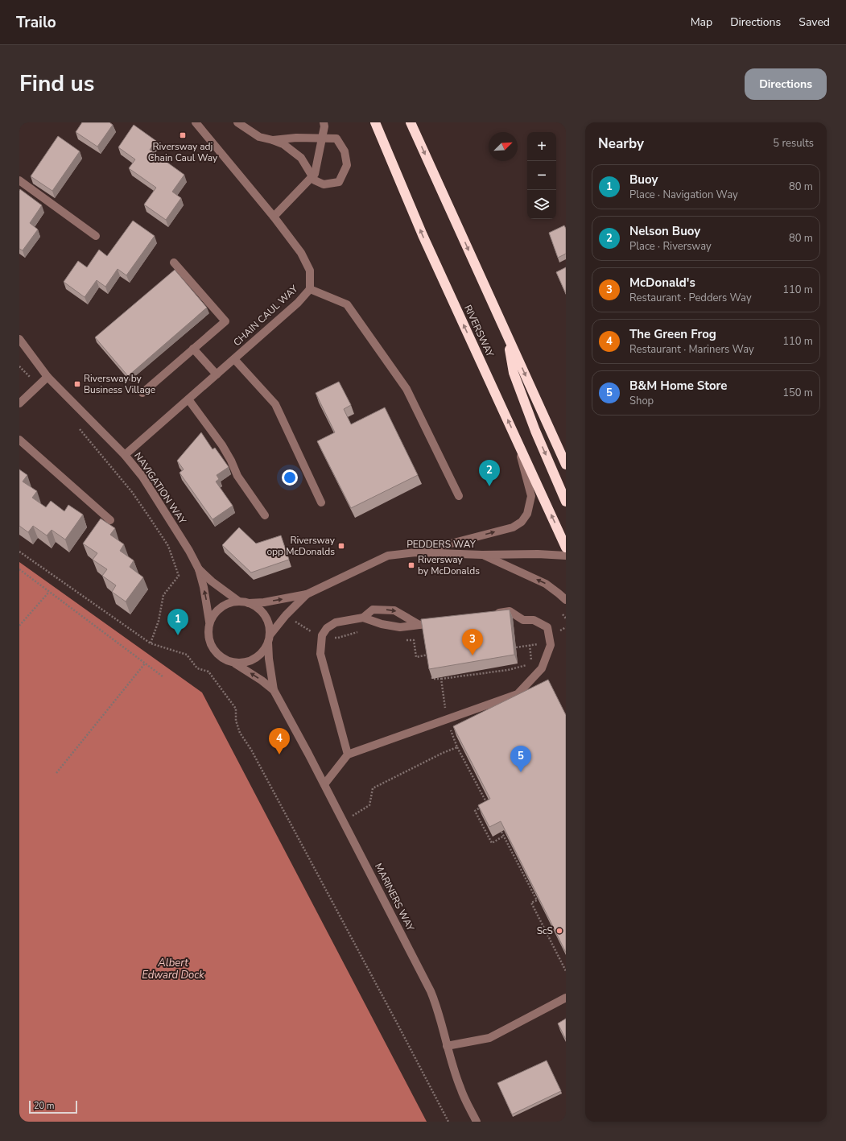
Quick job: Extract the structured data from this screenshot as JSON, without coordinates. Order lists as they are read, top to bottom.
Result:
{
  "streets": {
    "highway": ["RIVERSWAY"],
    "street": [
      "CHAIN CAUL WAY",
      "NAVIGATION WAY",
      "PEDDERS WAY",
      "MARINERS WAY"
    ]
  },
  "crossings": [
    ["CHAIN CAUL WAY", "NAVIGATION WAY"],
    ["NAVIGATION WAY", "PEDDERS WAY"],
    ["NAVIGATION WAY", "MARINERS WAY"],
    ["PEDDERS WAY", "MARINERS WAY"]
  ],
  "water": ["Albert Edward Dock"],
  "places": {
    "transit": [
      "Riversway adj Chain Caul Way",
      "Riversway by Business Village",
      "Riversway opp McDonalds",
      "Riversway by McDonalds"
    ],
    "other": ["ScS"]
  },
  "scale_bar": "20 m",
  "north": "top right",
  "page": {
    "header": "Trailo",
    "nav": ["Map", "Directions", "Saved"],
    "title": "Find us",
    "buttons": "Directions",
    "heading": ["Nearby", "5 results"],
    "map_buttons": ["+", "−"],
    "list": [
      {
        "mark": "1",
        "name": "Buoy",
        "note": "Place · Navigation Way",
        "value": "80 m"
      },
      {
        "mark": "2",
        "name": "Nelson Buoy",
        "note": "Place · Riversway",
        "value": "80 m"
      },
      {
        "mark": "3",
        "name": "McDonald's",
        "note": "Restaurant · Pedders Way",
        "value": "110 m"
      },
      {
        "mark": "4",
        "name": "The Green Frog",
        "note": "Restaurant · Mariners Way",
        "value": "110 m"
      },
      {
        "mark": "5",
        "name": "B&M Home Store",
        "note": "Shop",
        "value": "150 m"
      }
    ],
    "pins": [
      "2",
      "1",
      "3",
      "4",
      "5"
    ],
    "scale": "20 m"
  }
}
